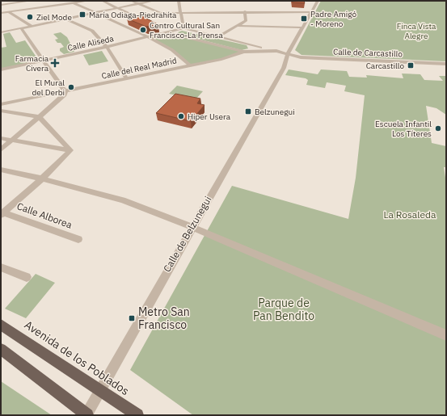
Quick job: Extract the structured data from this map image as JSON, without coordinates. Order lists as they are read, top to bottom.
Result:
{
  "streets": {
    "main road": ["Avenida de los Poblados"],
    "street": [
      "Calle Aliseda",
      "Calle de Carcastillo",
      "Calle del Real Madrid",
      "Calle Alborea",
      "Calle de Belzunegui"
    ]
  },
  "crossings": [
    ["Calle de Carcastillo", "Calle del Real Madrid"],
    ["Calle de Carcastillo", "Calle de Belzunegui"],
    ["Calle de Belzunegui", "Avenida de los Poblados"]
  ],
  "parks": ["Finca Vista Alegre", "La Rosaleda", "Parque de Pan Bendito"],
  "places": {
    "transit": [
      "María Odiaga-Piedrahíta",
      "Padre Amigó - Moreno",
      "Carcastillo",
      "Belzunegui",
      "Metro San Francisco"
    ],
    "other": [
      "Ziel Mode",
      "Centro Cultural San Francisco-La Prensa",
      "El Mural del Derbi",
      "Hiper Usera",
      "Escuela Infantil Los Títeres"
    ],
    "health": ["Farmacia Civera"]
  }
}
